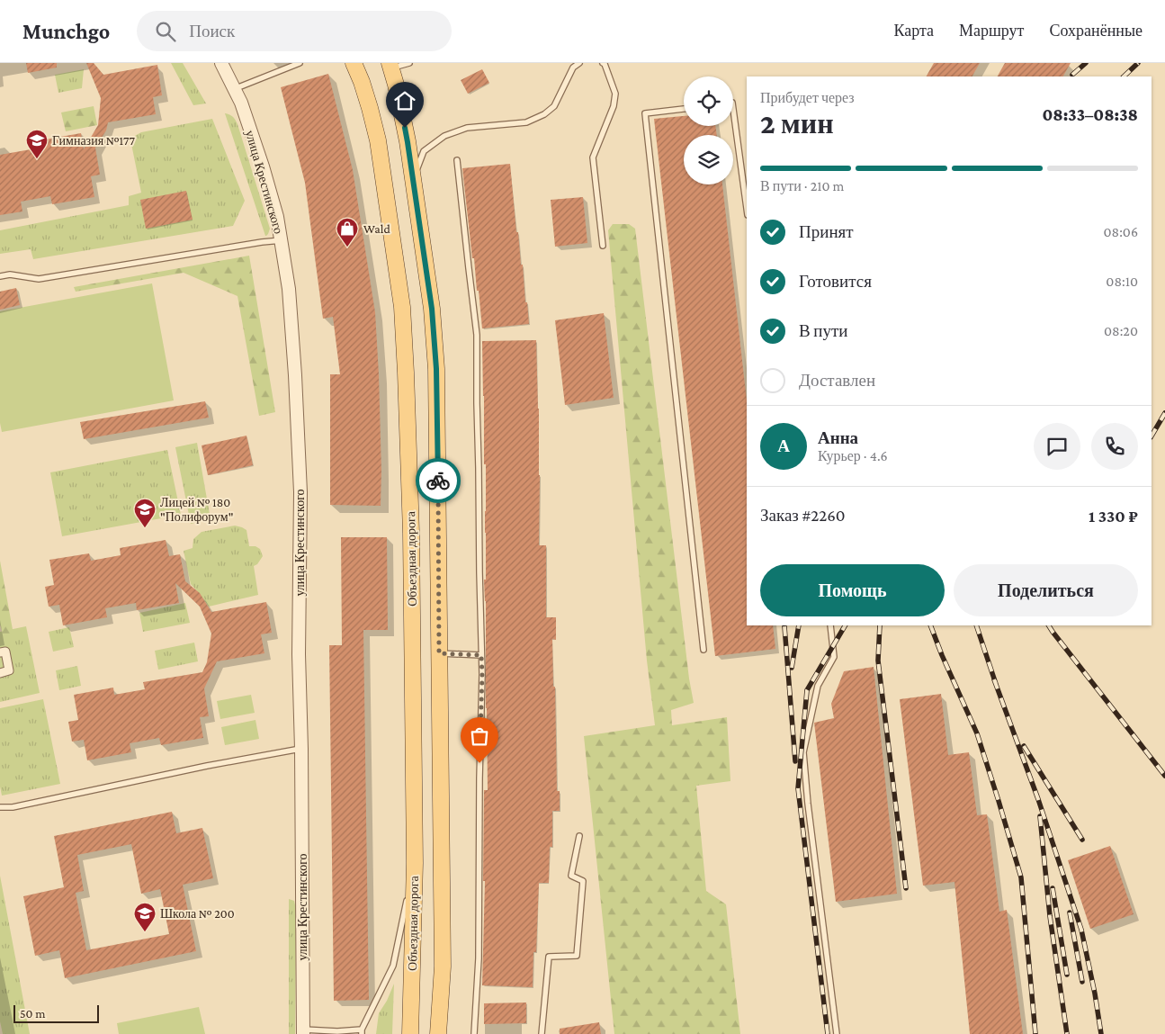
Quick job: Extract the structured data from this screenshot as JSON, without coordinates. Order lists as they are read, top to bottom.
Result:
{
  "streets": {
    "main road": ["Объездная дорога"],
    "street": ["улица Крестинского"]
  },
  "places": {
    "school or university": ["Гимназия №177", "Лицей № 180 \"Полифорум\"", "Школа № 200"],
    "shop": ["Wald"]
  },
  "scale_bar": "50 m",
  "page": {
    "header": "Munchgo",
    "search": "Поиск",
    "nav": ["Карта", "Маршрут", "Сохранённые"],
    "heading": ["2 мин", "Прибудет через", "08:33–08:38"],
    "panel": [
      "Анна",
      "Курьер · 4.6",
      "Заказ #2260",
      "1 330 ₽"
    ],
    "bar": "В пути · 210 m",
    "list": [
      ["Принят", "08:06"],
      ["Готовится", "08:10"],
      ["В пути", "08:20"],
      "Доставлен"
    ],
    "round": "А",
    "buttons": ["Помощь", "Поделиться"],
    "scale": "50 m"
  }
}
